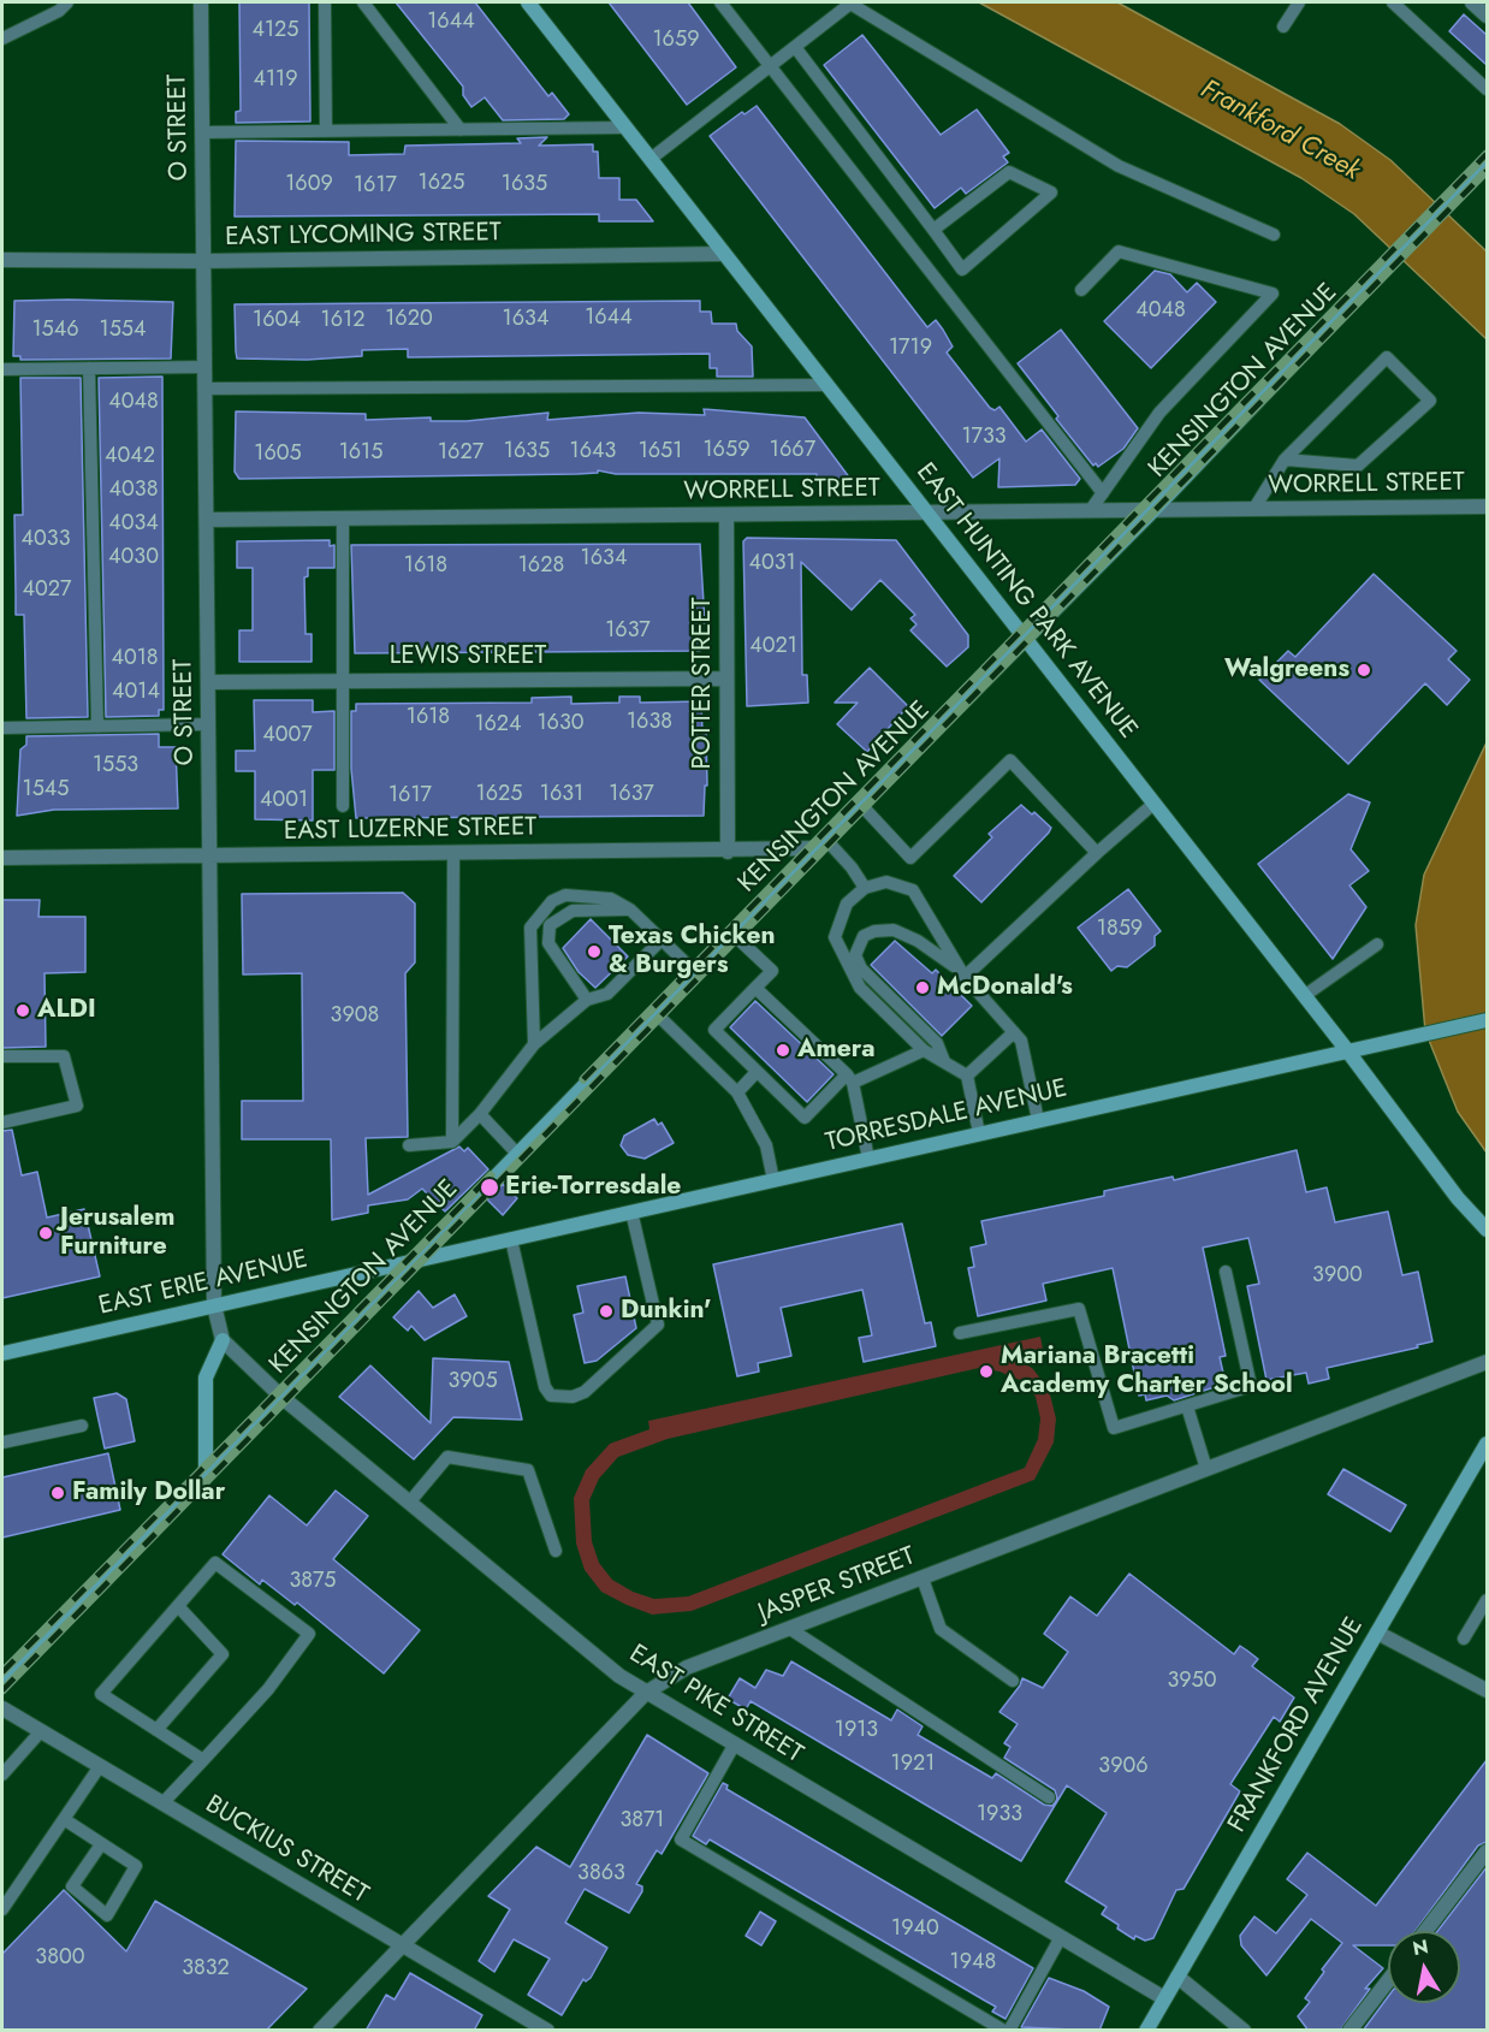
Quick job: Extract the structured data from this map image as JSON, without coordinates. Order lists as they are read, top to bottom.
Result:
{
  "streets": {
    "main road": [
      "KENSINGTON AVENUE",
      "EAST HUNTING PARK AVENUE",
      "TORRESDALE AVENUE",
      "EAST ERIE AVENUE",
      "FRANKFORD AVENUE"
    ],
    "street": [
      "O STREET",
      "EAST LYCOMING STREET",
      "WORRELL STREET",
      "LEWIS STREET",
      "POTTER STREET",
      "EAST LUZERNE STREET",
      "JASPER STREET",
      "EAST PIKE STREET",
      "BUCKIUS STREET"
    ]
  },
  "crossings": [
    ["O STREET", "EAST LYCOMING STREET"],
    ["O STREET", "WORRELL STREET"],
    ["O STREET", "LEWIS STREET"],
    ["O STREET", "EAST LUZERNE STREET"],
    ["O STREET", "EAST ERIE AVENUE"],
    ["EAST LYCOMING STREET", "EAST HUNTING PARK AVENUE"],
    ["KENSINGTON AVENUE", "WORRELL STREET"],
    ["KENSINGTON AVENUE", "EAST HUNTING PARK AVENUE"],
    ["KENSINGTON AVENUE", "EAST LUZERNE STREET"],
    ["KENSINGTON AVENUE", "TORRESDALE AVENUE"],
    ["KENSINGTON AVENUE", "EAST ERIE AVENUE"],
    ["KENSINGTON AVENUE", "EAST PIKE STREET"],
    ["WORRELL STREET", "EAST HUNTING PARK AVENUE"],
    ["WORRELL STREET", "POTTER STREET"],
    ["EAST HUNTING PARK AVENUE", "TORRESDALE AVENUE"],
    ["LEWIS STREET", "POTTER STREET"],
    ["POTTER STREET", "EAST LUZERNE STREET"],
    ["TORRESDALE AVENUE", "EAST ERIE AVENUE"],
    ["JASPER STREET", "EAST PIKE STREET"],
    ["JASPER STREET", "BUCKIUS STREET"],
    ["EAST PIKE STREET", "FRANKFORD AVENUE"]
  ],
  "water": ["Frankford Creek"],
  "places": [
    "Walgreens",
    "Texas Chicken & Burgers",
    "McDonald's",
    "ALDI",
    "Amera",
    "Erie-Torresdale",
    "Jerusalem Furniture",
    "Dunkin'",
    "Mariana Bracetti Academy Charter School",
    "Family Dollar"
  ],
  "house_numbers": [
    "1644",
    "4125",
    "1659",
    "4119",
    "1625",
    "1609",
    "1635",
    "1617",
    "4048",
    "1644",
    "1620",
    "1634",
    "1604",
    "1612",
    "1546",
    "1554",
    "1719",
    "4048",
    "1733",
    "1659",
    "1667",
    "1635",
    "1643",
    "1651",
    "1615",
    "1627",
    "1605",
    "4042",
    "4038",
    "4034",
    "4033",
    "4030",
    "1634",
    "4031",
    "1618",
    "1628",
    "4027",
    "1637",
    "4021",
    "4018",
    "4014",
    "1618",
    "1638",
    "1630",
    "1624",
    "4007",
    "1553",
    "1545",
    "1625",
    "1631",
    "1637",
    "1617",
    "4001",
    "1859",
    "3908",
    "3900",
    "3905",
    "3875",
    "3950",
    "1913",
    "1921",
    "3906",
    "1933",
    "3871",
    "3863",
    "1940",
    "3800",
    "1948",
    "3832"
  ],
  "north": "top"
}
